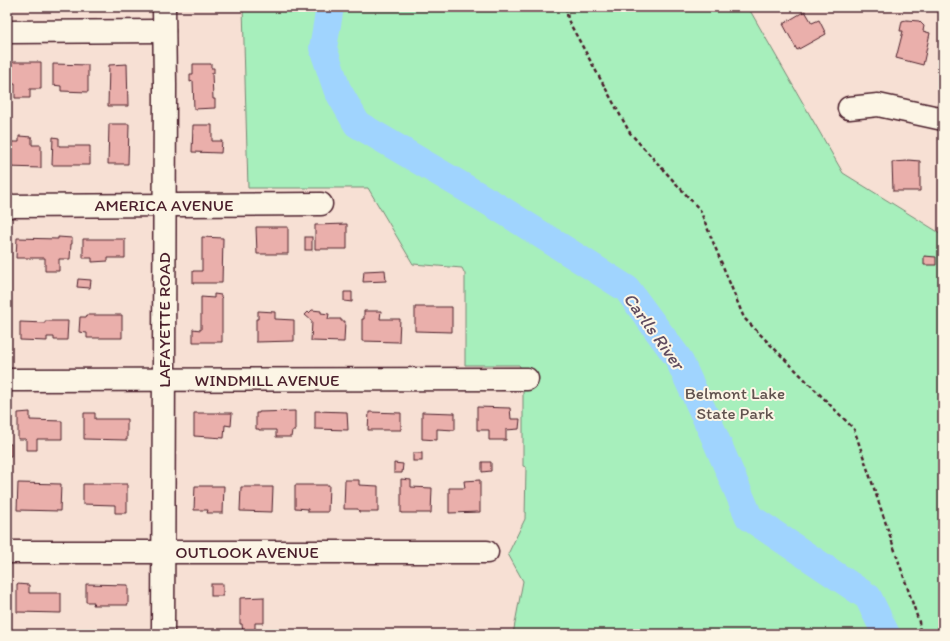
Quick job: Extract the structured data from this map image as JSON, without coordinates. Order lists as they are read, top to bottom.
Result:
{
  "streets": {
    "street": [
      "AMERICA AVENUE",
      "LAFAYETTE ROAD",
      "WINDMILL AVENUE",
      "OUTLOOK AVENUE"
    ]
  },
  "crossings": [
    ["AMERICA AVENUE", "LAFAYETTE ROAD"],
    ["LAFAYETTE ROAD", "WINDMILL AVENUE"],
    ["LAFAYETTE ROAD", "OUTLOOK AVENUE"]
  ],
  "water": ["Carlls River"],
  "parks": ["Belmont Lake State Park"]
}
